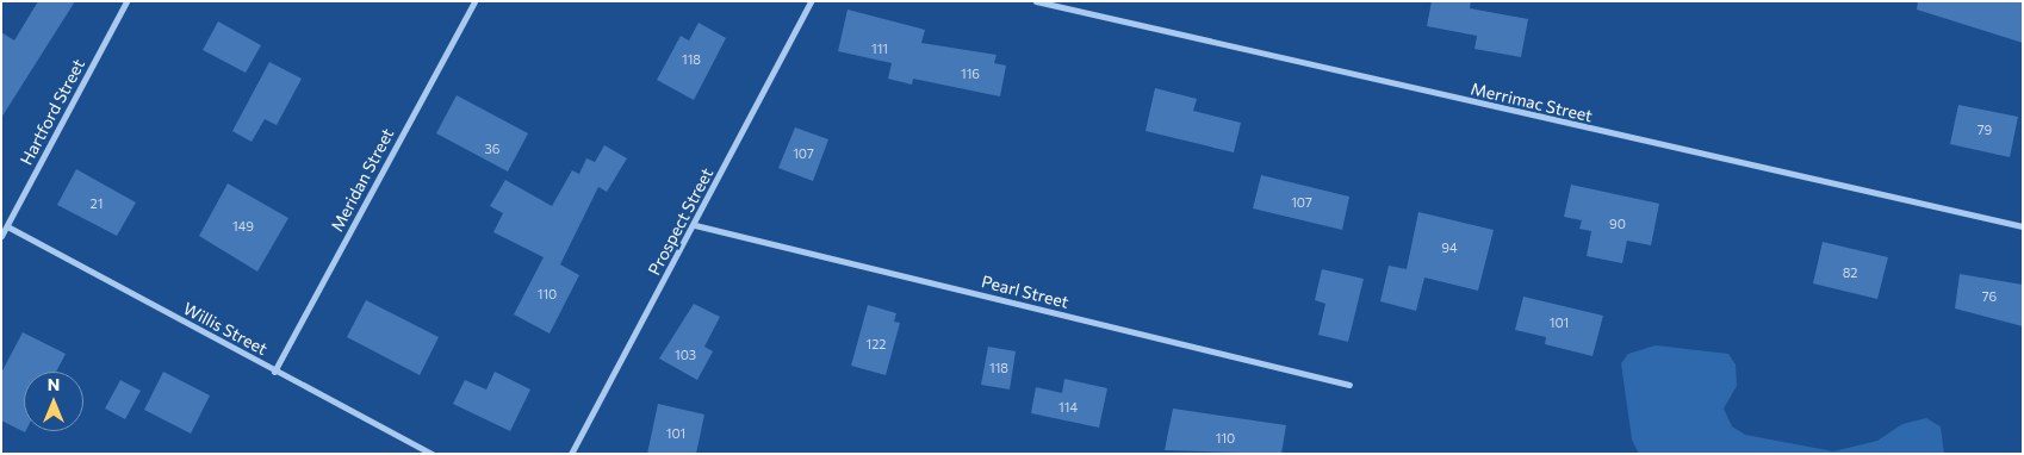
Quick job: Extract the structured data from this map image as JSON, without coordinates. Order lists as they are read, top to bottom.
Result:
{
  "streets": {
    "street": [
      "Merrimac Street",
      "Hartford Street",
      "Meridan Street",
      "Prospect Street",
      "Pearl Street",
      "Willis Street"
    ]
  },
  "crossings": [
    ["Hartford Street", "Willis Street"],
    ["Meridan Street", "Willis Street"],
    ["Prospect Street", "Pearl Street"]
  ],
  "house_numbers": [
    "111",
    "118",
    "116",
    "79",
    "36",
    "107",
    "107",
    "21",
    "90",
    "149",
    "94",
    "82",
    "110",
    "76",
    "101",
    "122",
    "103",
    "118",
    "114",
    "101",
    "110"
  ],
  "north": "top"
}
